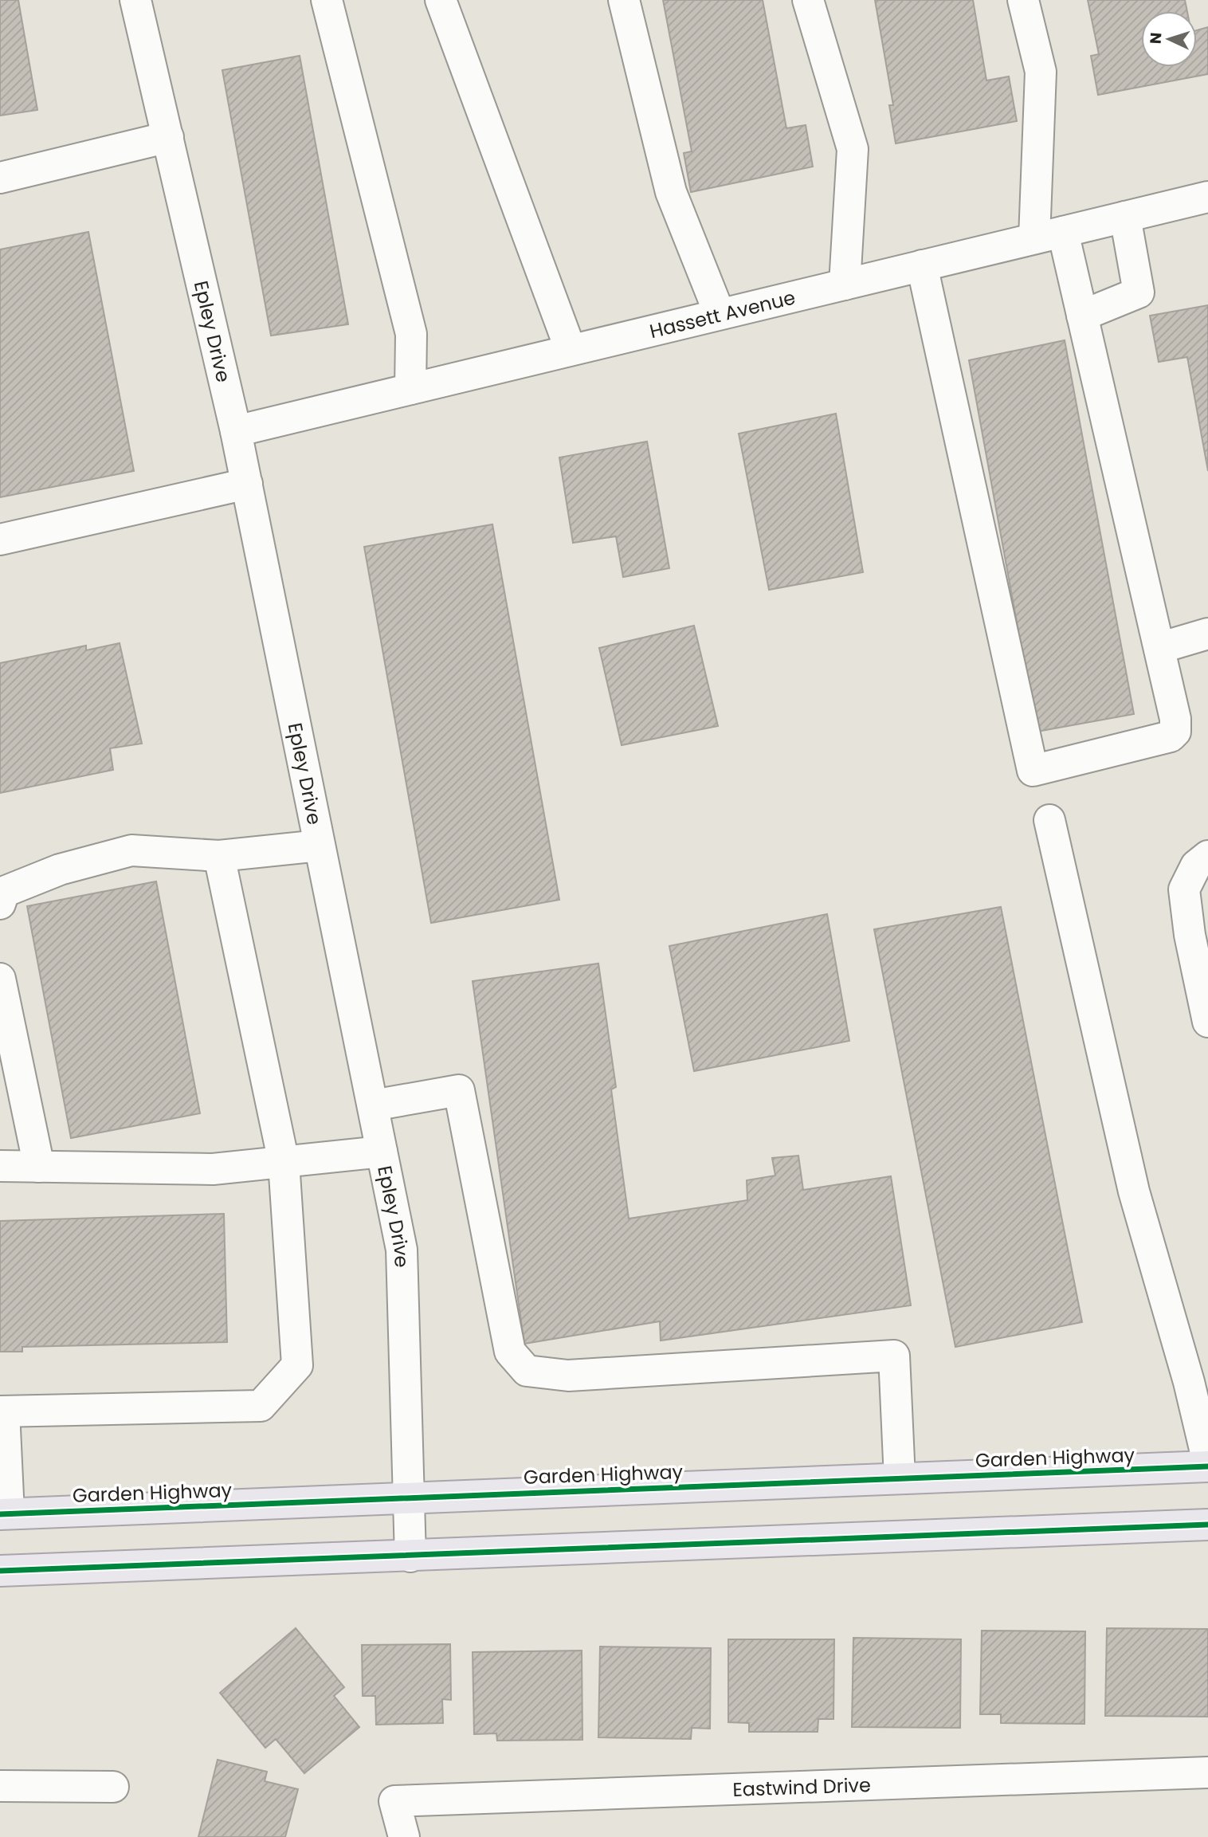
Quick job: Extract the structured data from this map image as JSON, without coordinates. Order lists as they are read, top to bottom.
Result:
{
  "streets": {
    "main road": ["Garden Highway"],
    "street": ["Hassett Avenue", "Epley Drive", "Eastwind Drive"]
  },
  "crossings": [
    ["Hassett Avenue", "Epley Drive"],
    ["Epley Drive", "Garden Highway"]
  ],
  "north": "left"
}
